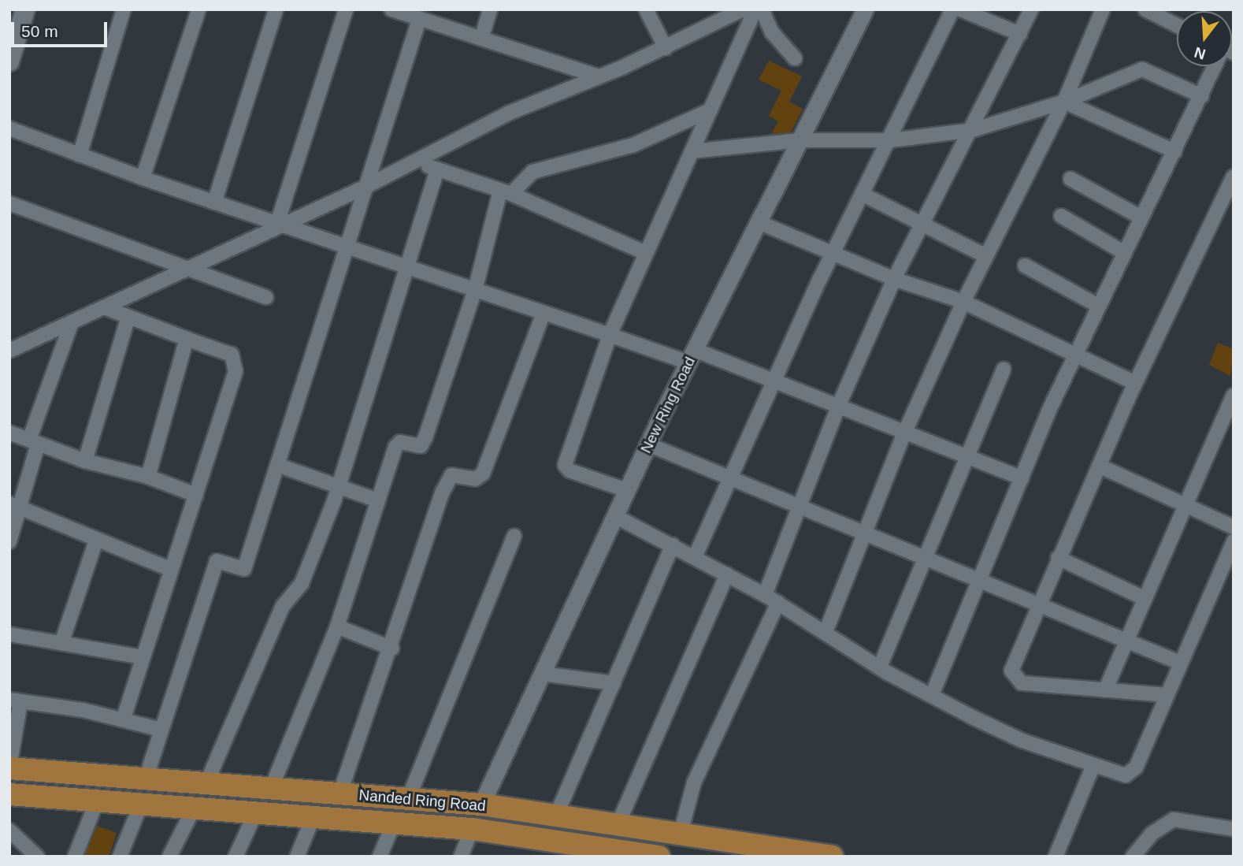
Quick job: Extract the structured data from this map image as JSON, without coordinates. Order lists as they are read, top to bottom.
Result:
{
  "streets": {
    "highway": ["Nanded Ring Road"],
    "street": ["New Ring Road"]
  },
  "crossings": [
    ["New Ring Road", "Nanded Ring Road"]
  ],
  "scale_bar": "50 m",
  "north": "bottom"
}
